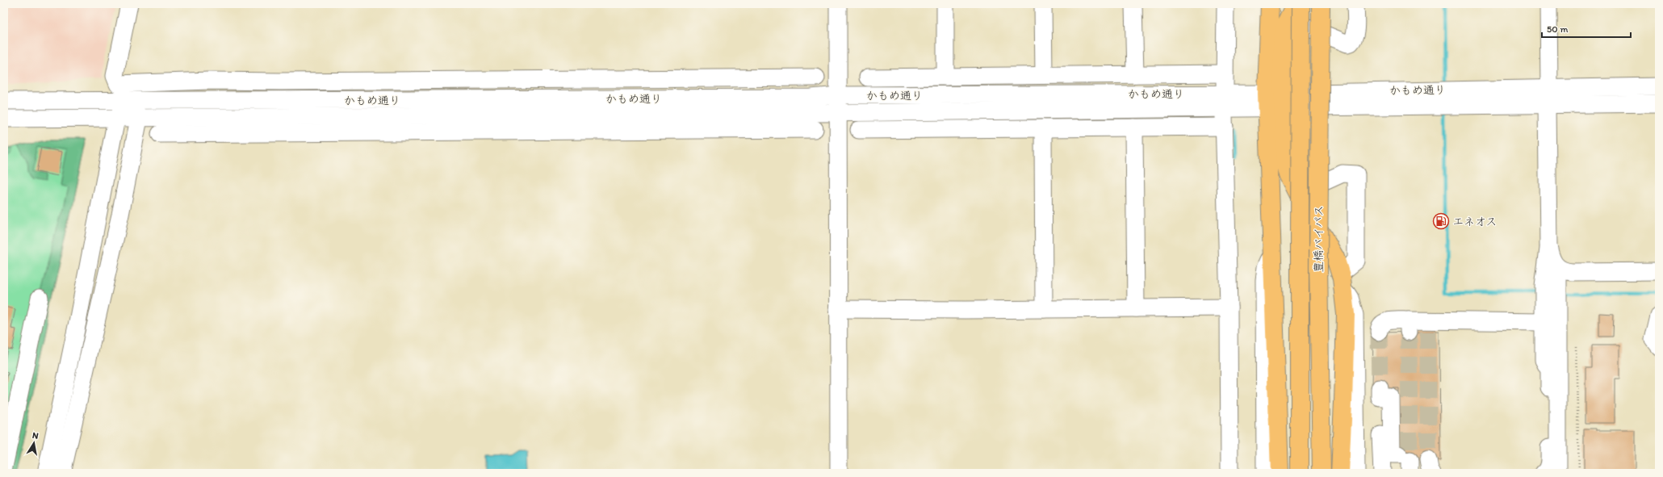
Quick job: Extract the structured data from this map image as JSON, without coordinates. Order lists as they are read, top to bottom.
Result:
{
  "streets": {
    "highway": ["豊橋バイパス"],
    "street": ["かもめ通り"]
  },
  "places": {
    "fuel station": ["エネオス"]
  },
  "scale_bar": "50 m",
  "north": "top"
}
